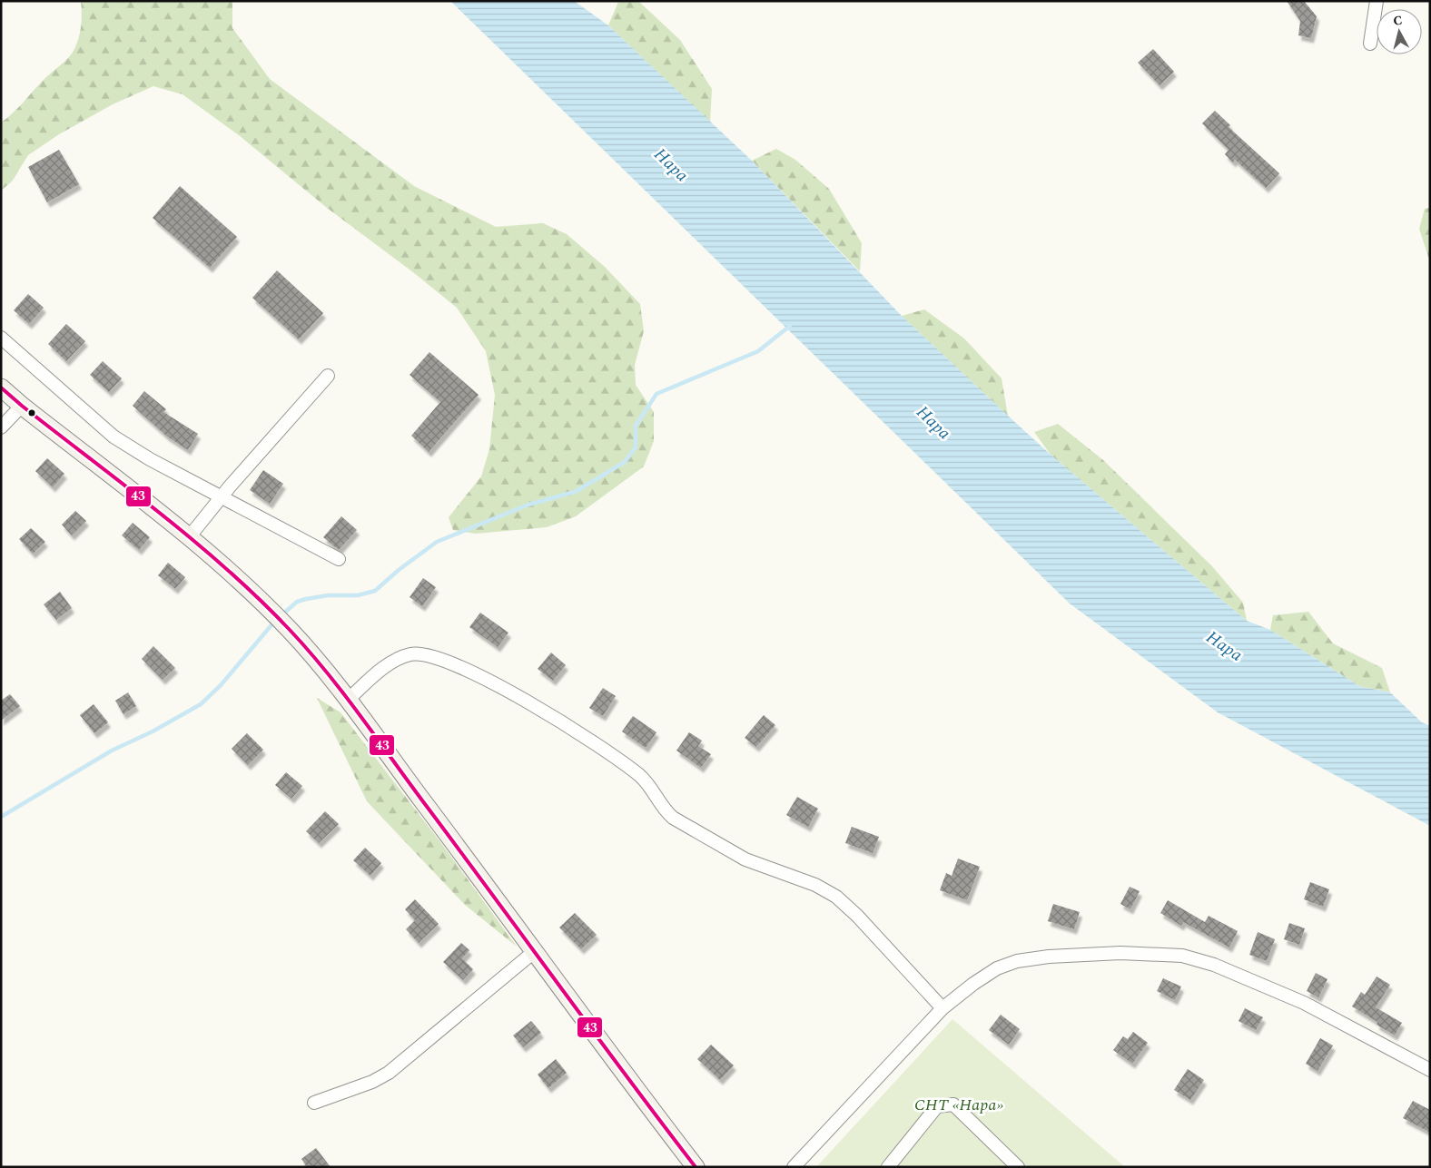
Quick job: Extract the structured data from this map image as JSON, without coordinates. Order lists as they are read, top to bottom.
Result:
{
  "water": ["Нара"],
  "parks": ["СНТ «Нара»"],
  "lines": ["transit line 43"],
  "north": "top"
}
